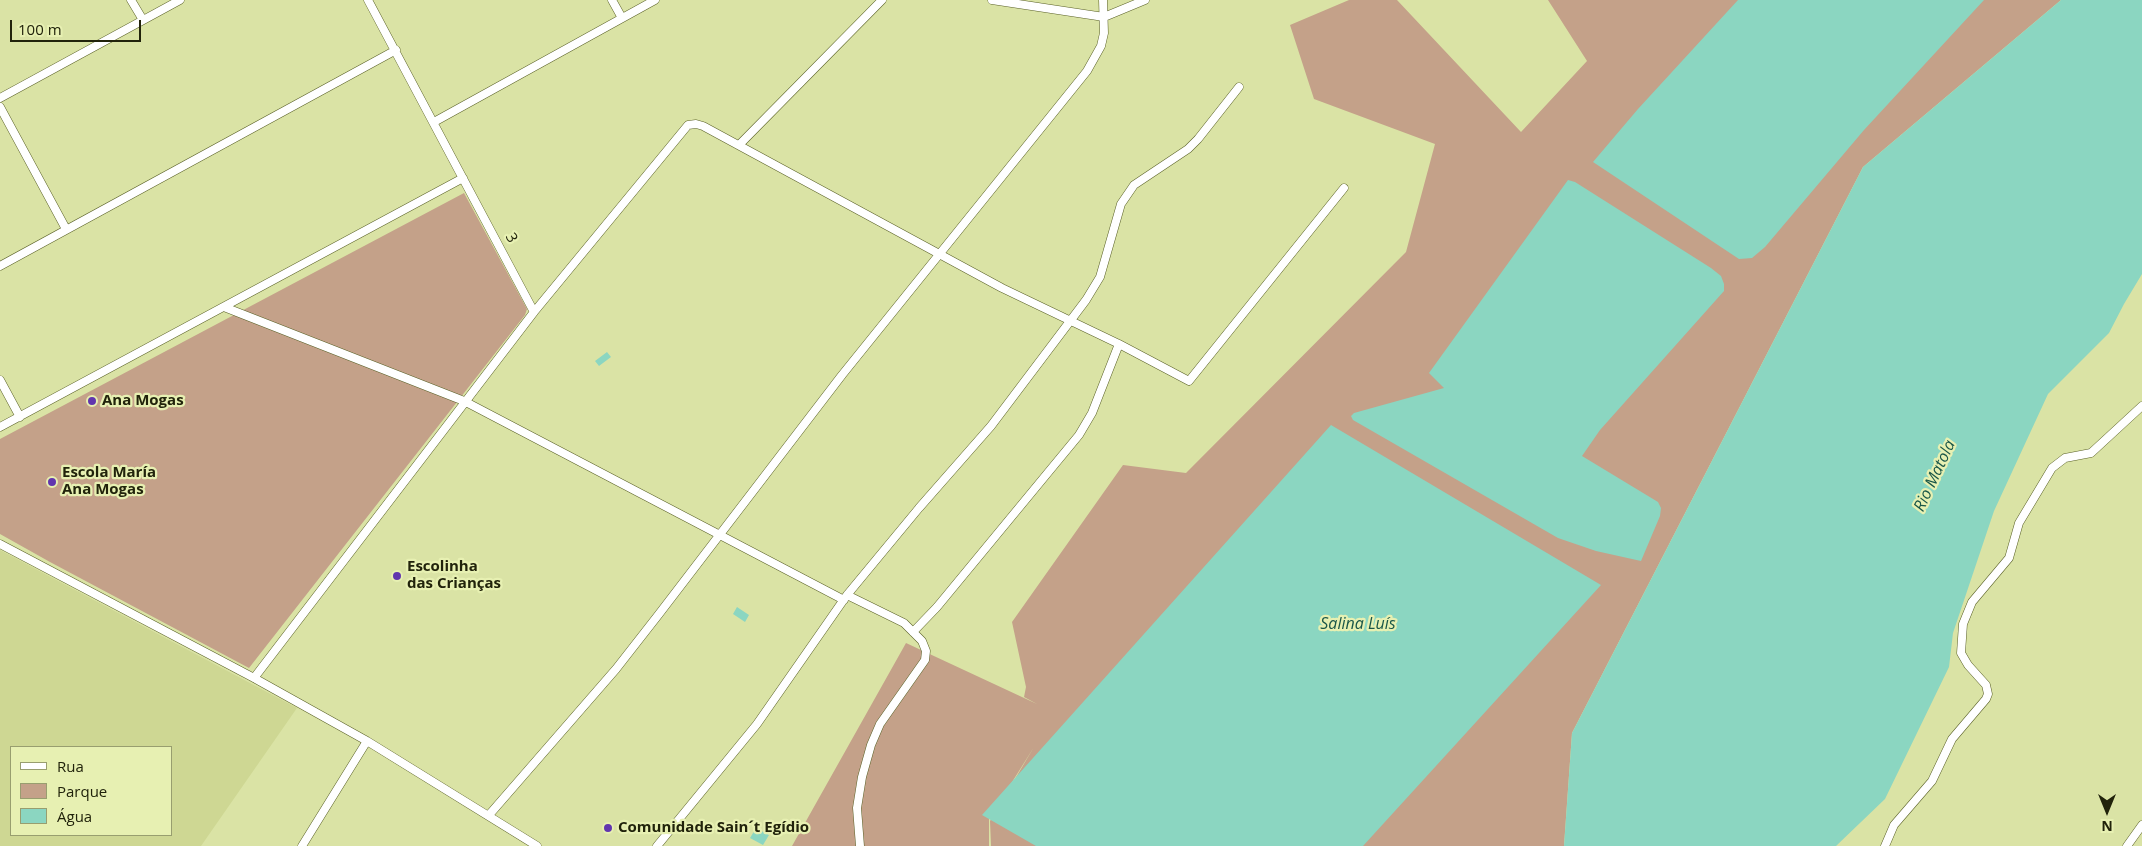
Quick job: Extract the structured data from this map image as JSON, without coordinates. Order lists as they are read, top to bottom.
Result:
{
  "streets": {
    "street": ["3"]
  },
  "water": ["Rio Matola", "Salina Luís"],
  "places": [
    "Ana Mogas",
    "Escola María Ana Mogas",
    "Escolinha das Crianças",
    "Comunidade Sain´t Egídio"
  ],
  "legend": ["Rua", "Parque", "Água"],
  "scale_bar": "100 m",
  "north": "bottom"
}
